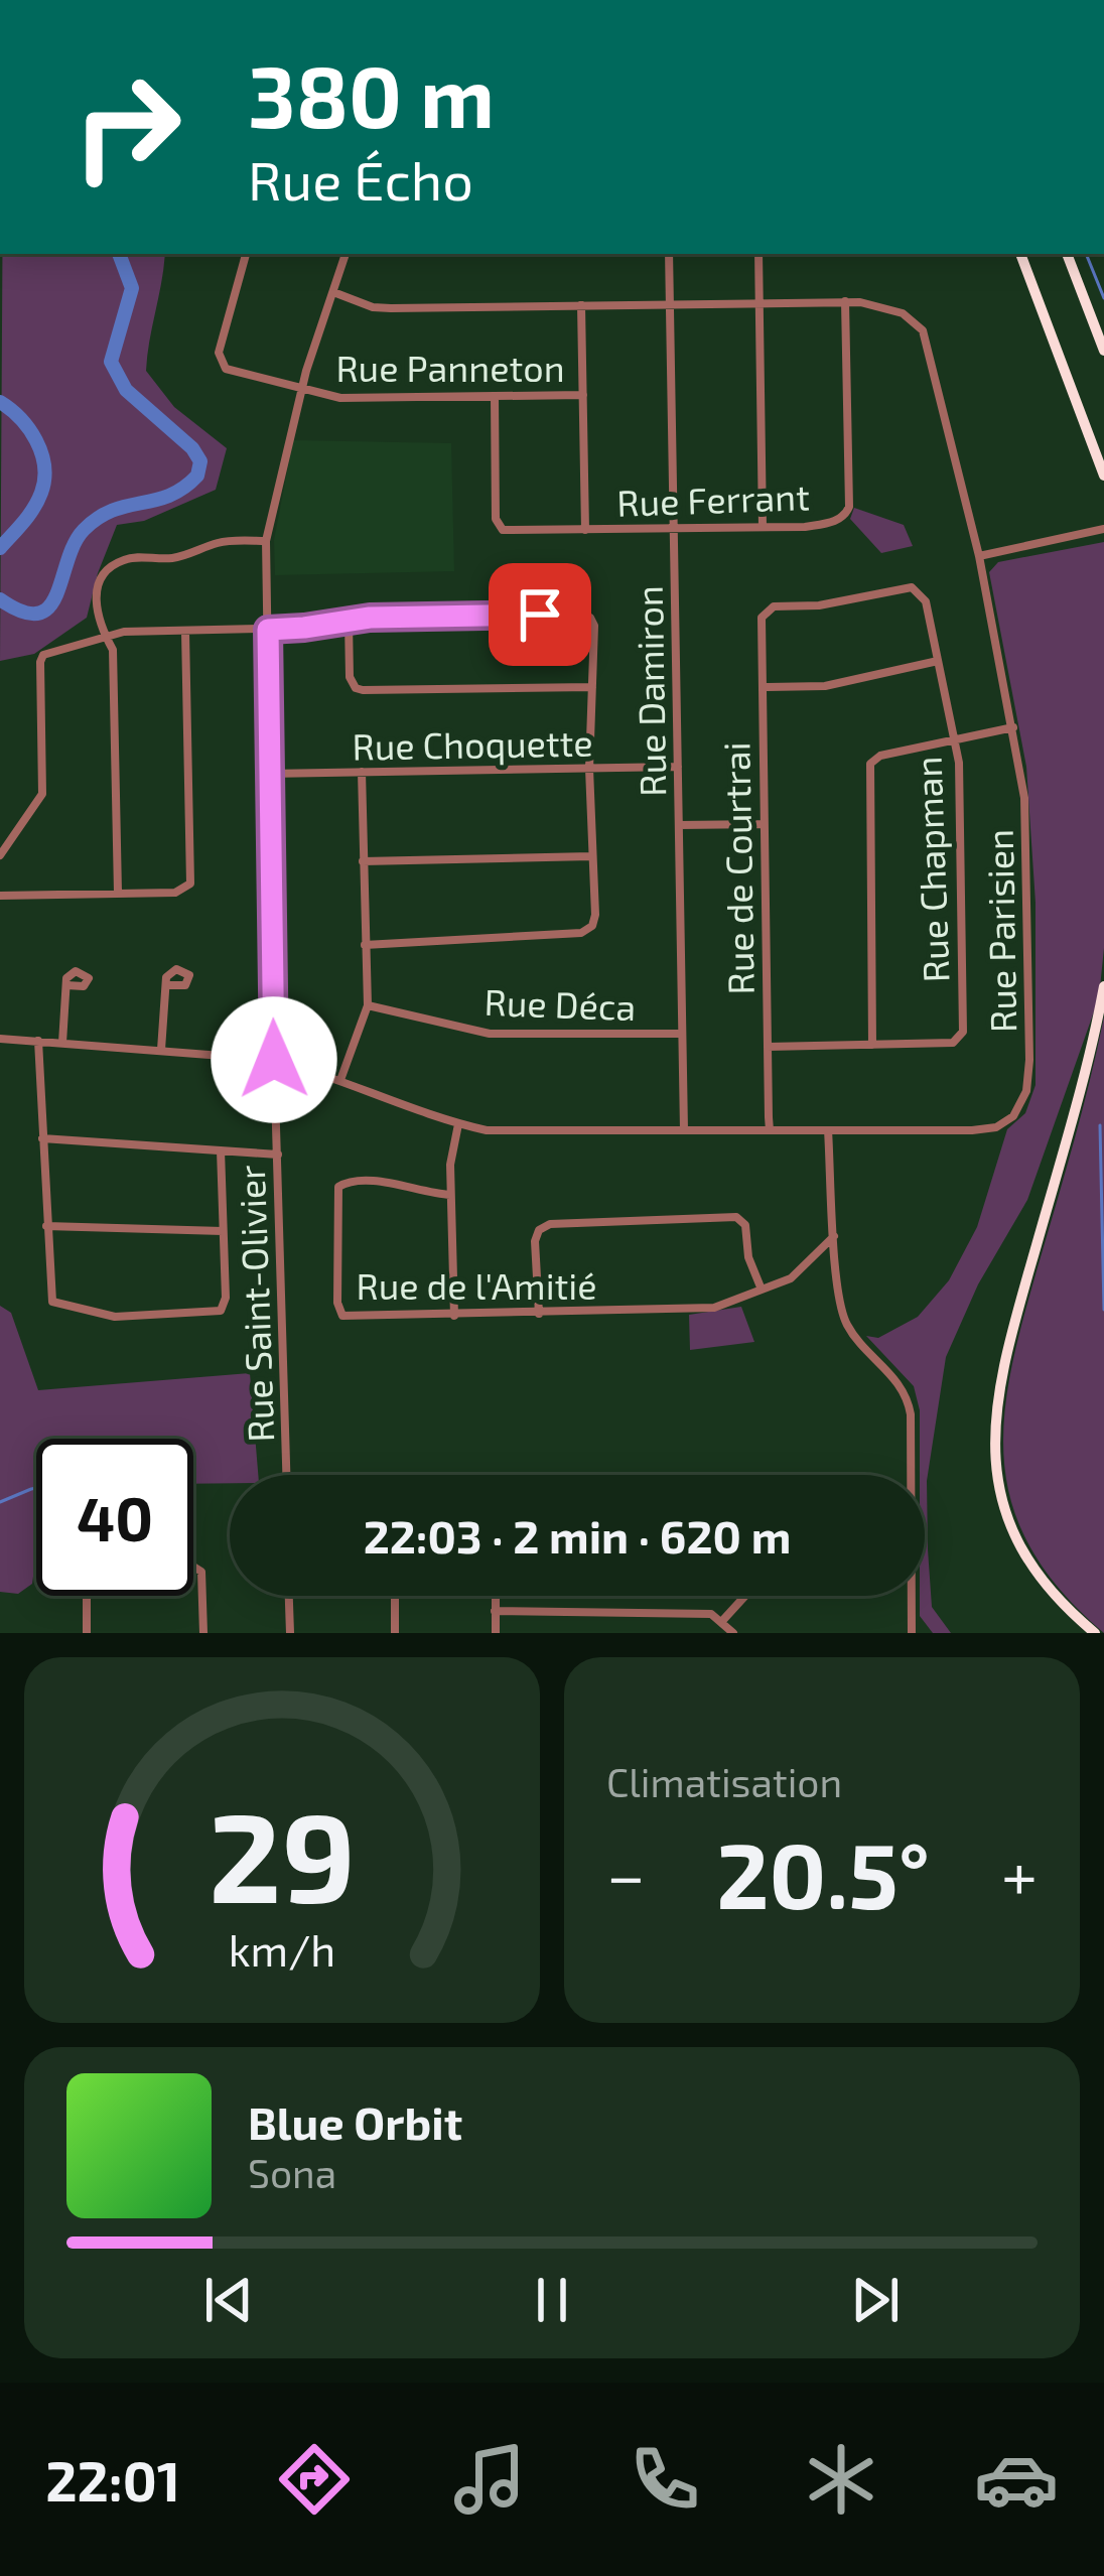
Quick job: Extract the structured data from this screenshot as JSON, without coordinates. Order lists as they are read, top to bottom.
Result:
{
  "streets": {
    "street": [
      "Rue Panneton",
      "Rue Ferrant",
      "Rue Damiron",
      "Rue Choquette",
      "Rue de Courtrai",
      "Rue Chapman",
      "Rue Parisien",
      "Rue Déca",
      "Rue de l'Amitié",
      "Rue Saint-Olivier"
    ]
  },
  "crossings": [
    ["Rue Panneton", "Rue Ferrant"],
    ["Rue Panneton", "Rue Saint-Olivier"],
    ["Rue Ferrant", "Rue Damiron"],
    ["Rue Ferrant", "Rue Parisien"],
    ["Rue Damiron", "Rue Choquette"],
    ["Rue Damiron", "Rue Parisien"],
    ["Rue Damiron", "Rue Déca"],
    ["Rue Choquette", "Rue Saint-Olivier"],
    ["Rue de Courtrai", "Rue Chapman"],
    ["Rue de Courtrai", "Rue Parisien"],
    ["Rue Parisien", "Rue Saint-Olivier"]
  ],
  "page": {
    "turn": ["380 m", "Rue Écho"],
    "limit": "40",
    "trip": "22:03 · 2 min · 620 m",
    "tile": "Climatisation",
    "heat": ["−", "20.5°", "+"],
    "song": ["Blue Orbit", "Sona"],
    "tabs": "22:01",
    "gauge": ["29", "km/h"]
  }
}
